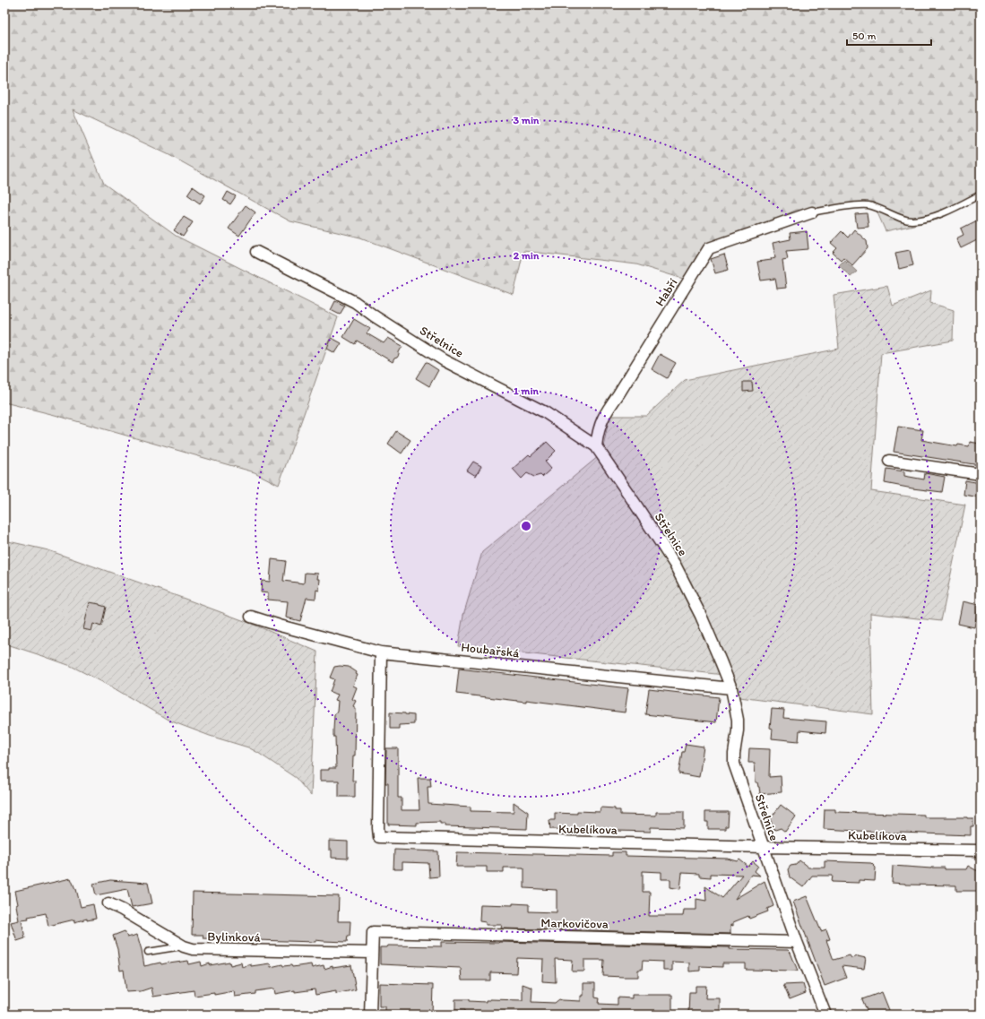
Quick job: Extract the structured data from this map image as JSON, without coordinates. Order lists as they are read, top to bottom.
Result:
{
  "streets": {
    "street": [
      "Habří",
      "Střelnice",
      "Houbařská",
      "Kubelíkova",
      "Markovičova",
      "Bylinková"
    ]
  },
  "crossings": [
    ["Habří", "Střelnice"],
    ["Střelnice", "Houbařská"],
    ["Střelnice", "Kubelíkova"],
    ["Střelnice", "Markovičova"],
    ["Houbařská", "Kubelíkova"],
    ["Markovičova", "Bylinková"]
  ],
  "scale_bar": "50 m",
  "rings": ["3 min", "2 min", "1 min"]
}
